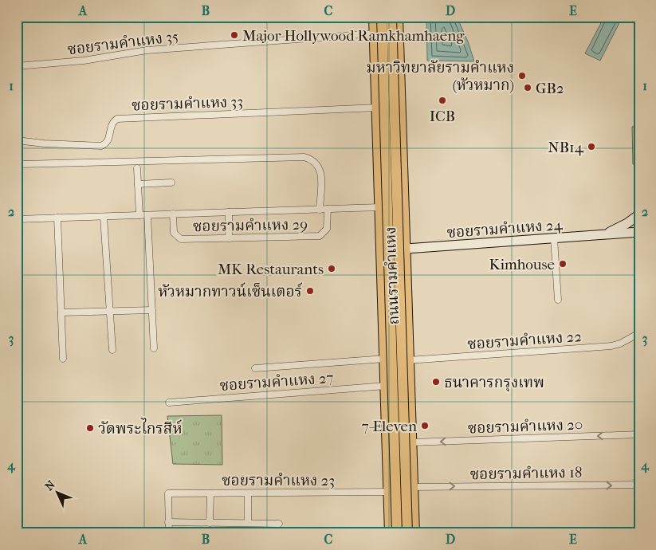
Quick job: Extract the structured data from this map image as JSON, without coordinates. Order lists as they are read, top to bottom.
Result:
{
  "streets": {
    "main road": ["ซอยรามคำแหง 24", "ถนนรามคำแหง"],
    "street": [
      "ซอยรามคำแหง 35",
      "ซอยรามคำแหง 33",
      "ซอยรามคำแหง 29",
      "ซอยรามคำแหง 22",
      "ซอยรามคำแหง 27",
      "ซอยรามคำแหง 20",
      "ซอยรามคำแหง 18",
      "ซอยรามคำแหง 23"
    ]
  },
  "crossings": [
    ["ซอยรามคำแหง 35", "ถนนรามคำแหง"],
    ["ซอยรามคำแหง 33", "ถนนรามคำแหง"],
    ["ซอยรามคำแหง 29", "ถนนรามคำแหง"],
    ["ซอยรามคำแหง 24", "ถนนรามคำแหง"],
    ["ถนนรามคำแหง", "ซอยรามคำแหง 22"],
    ["ถนนรามคำแหง", "ซอยรามคำแหง 27"],
    ["ถนนรามคำแหง", "ซอยรามคำแหง 20"],
    ["ถนนรามคำแหง", "ซอยรามคำแหง 18"],
    ["ถนนรามคำแหง", "ซอยรามคำแหง 23"]
  ],
  "one_way": ["ซอยรามคำแหง 20", "ซอยรามคำแหง 18"],
  "places": [
    "Major Hollywood Ramkhamhaeng",
    "มหาวิทยาลัยรามคำแหง (หัวหมาก)",
    "GB2",
    "ICB",
    "NB14",
    "Kimhouse",
    "MK Restaurants",
    "หัวหมากทาวน์เซ็นเตอร์",
    "ธนาคารกรุงเทพ",
    "7-Eleven",
    "วัดพระไกรสีห์"
  ],
  "north": "top left",
  "grid": {
    "columns": [
      "A",
      "B",
      "C",
      "D",
      "E"
    ],
    "rows": [
      "1",
      "2",
      "3",
      "4"
    ]
  }
}
